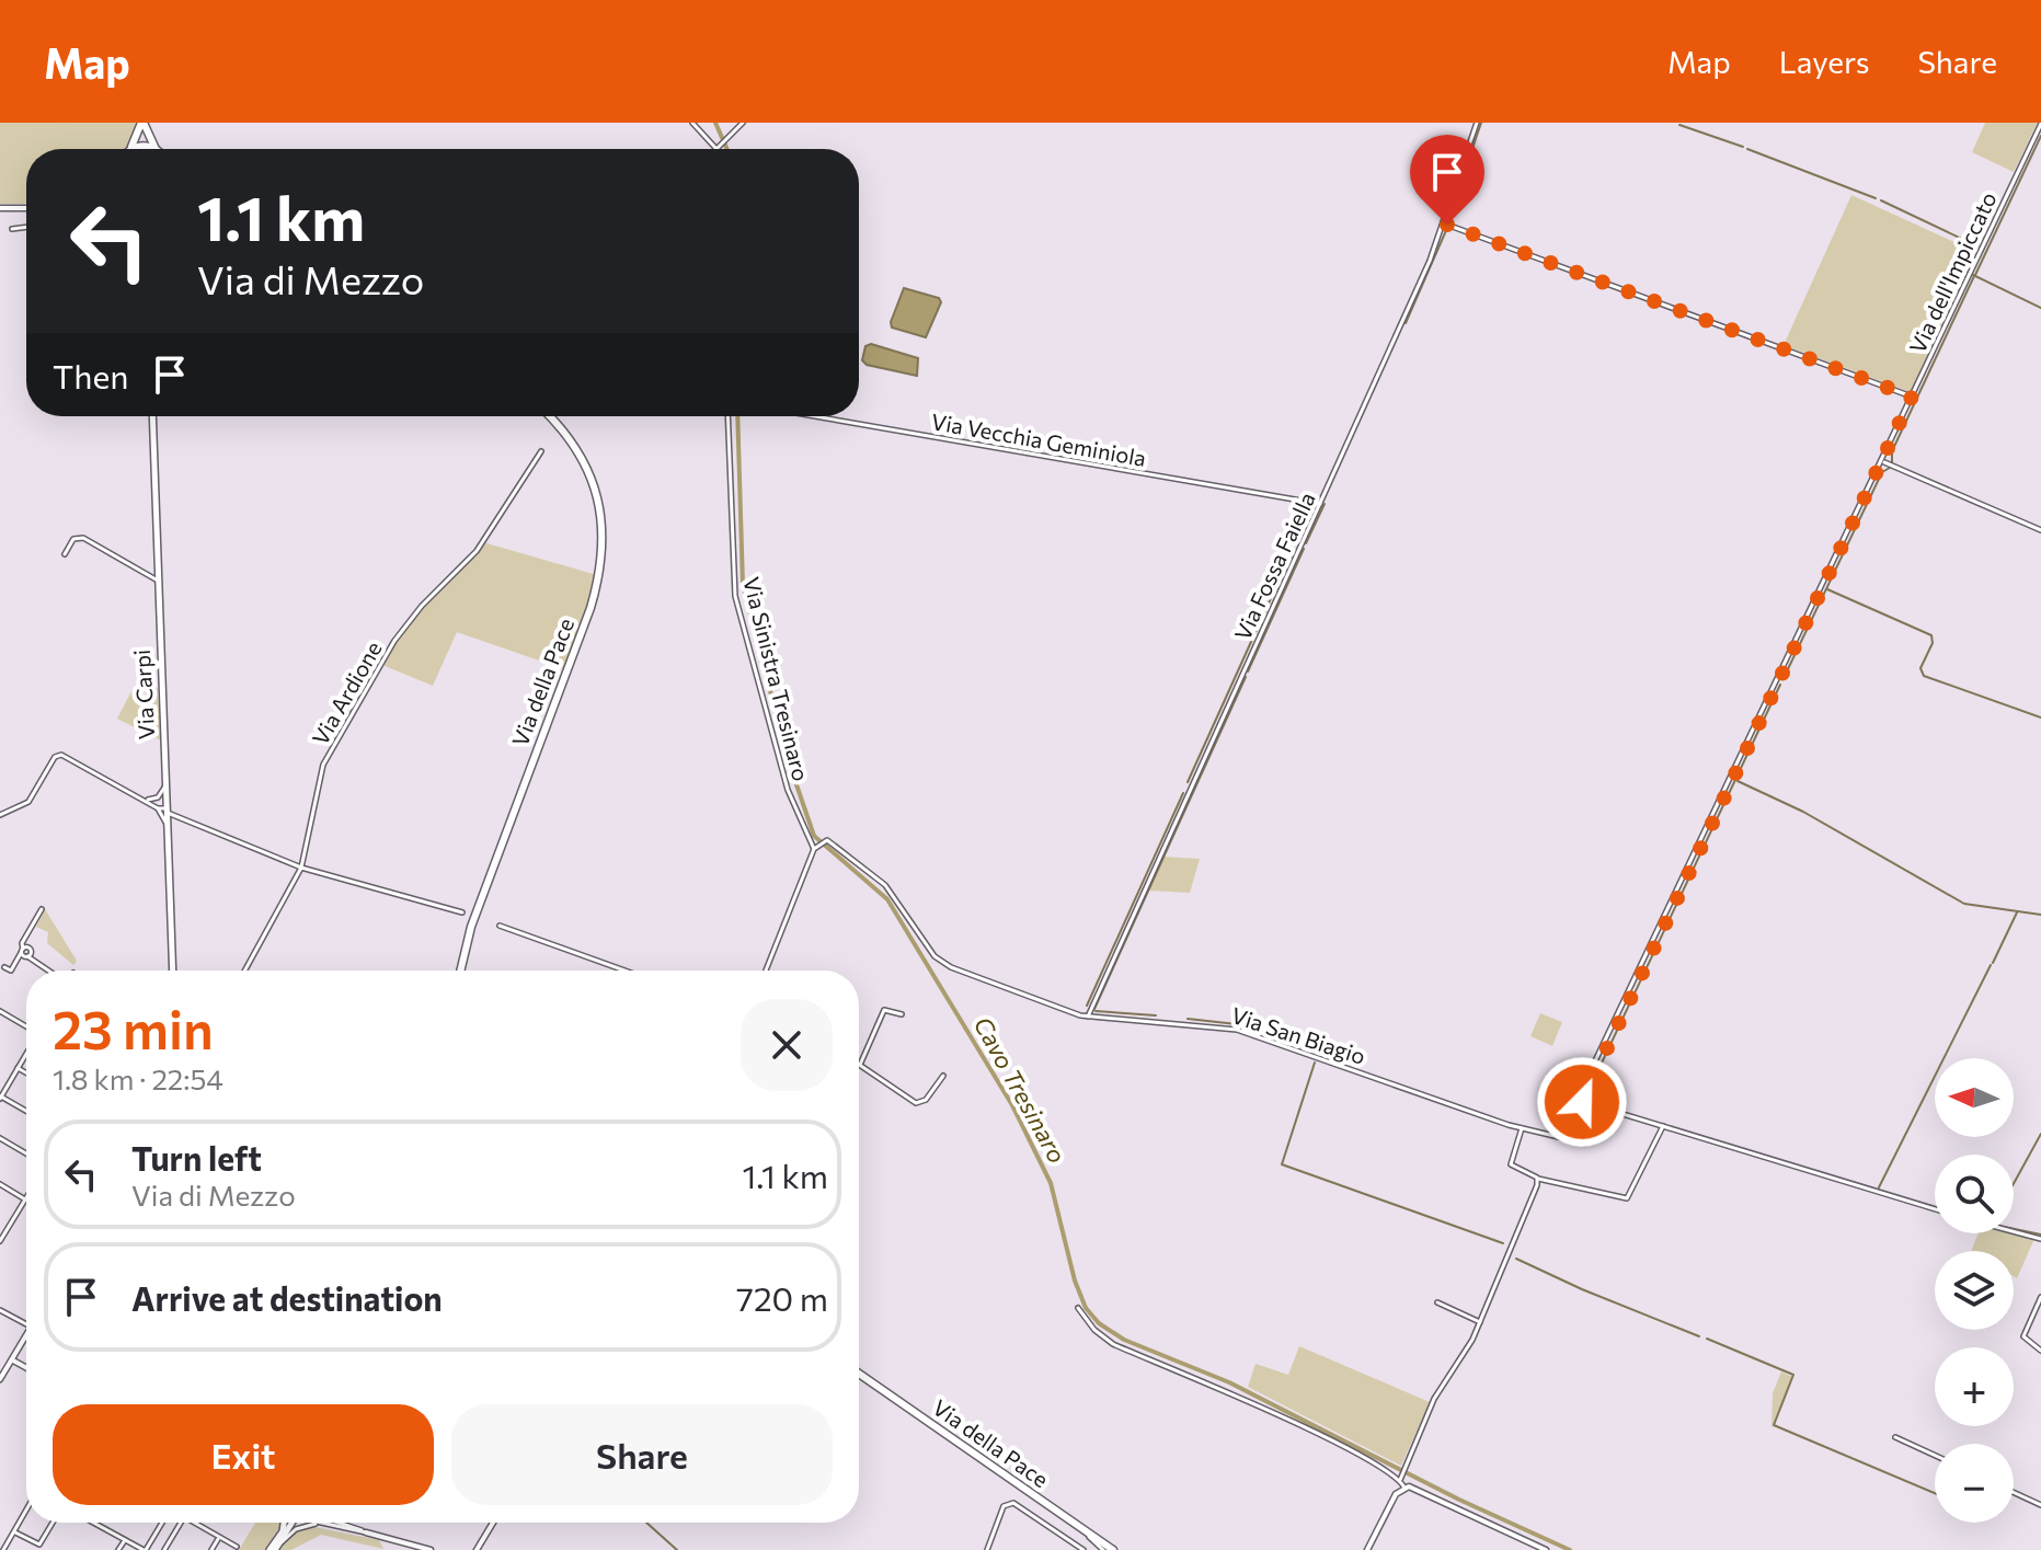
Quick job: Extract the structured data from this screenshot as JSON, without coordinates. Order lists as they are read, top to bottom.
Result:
{
  "streets": {
    "main road": ["Via della Pace", "Via Carpi"],
    "street": [
      "Via dell'Impiccato",
      "Via Vecchia Geminiola",
      "Via Fossa Faiella",
      "Via Sinistra Tresinaro",
      "Via Ardione",
      "Via San Biagio"
    ]
  },
  "crossings": [
    ["Via dell'Impiccato", "Via San Biagio"],
    ["Via Vecchia Geminiola", "Via Fossa Faiella"],
    ["Via Fossa Faiella", "Via San Biagio"],
    ["Via Sinistra Tresinaro", "Via San Biagio"]
  ],
  "water": ["Cavo Tresinaro"],
  "north": "left",
  "page": {
    "header": "Map",
    "nav": ["Map", "Layers", "Share"],
    "turn": ["1.1 km", "Via di Mezzo"],
    "then": "Then",
    "heading": ["23 min", "1.8 km · 22:54"],
    "map_buttons": ["+", "−"],
    "list": [
      {
        "name": "Turn left",
        "note": "Via di Mezzo",
        "value": "1.1 km"
      },
      {
        "name": "Arrive at destination",
        "value": "720 m"
      }
    ],
    "buttons": ["Exit", "Share"]
  }
}
